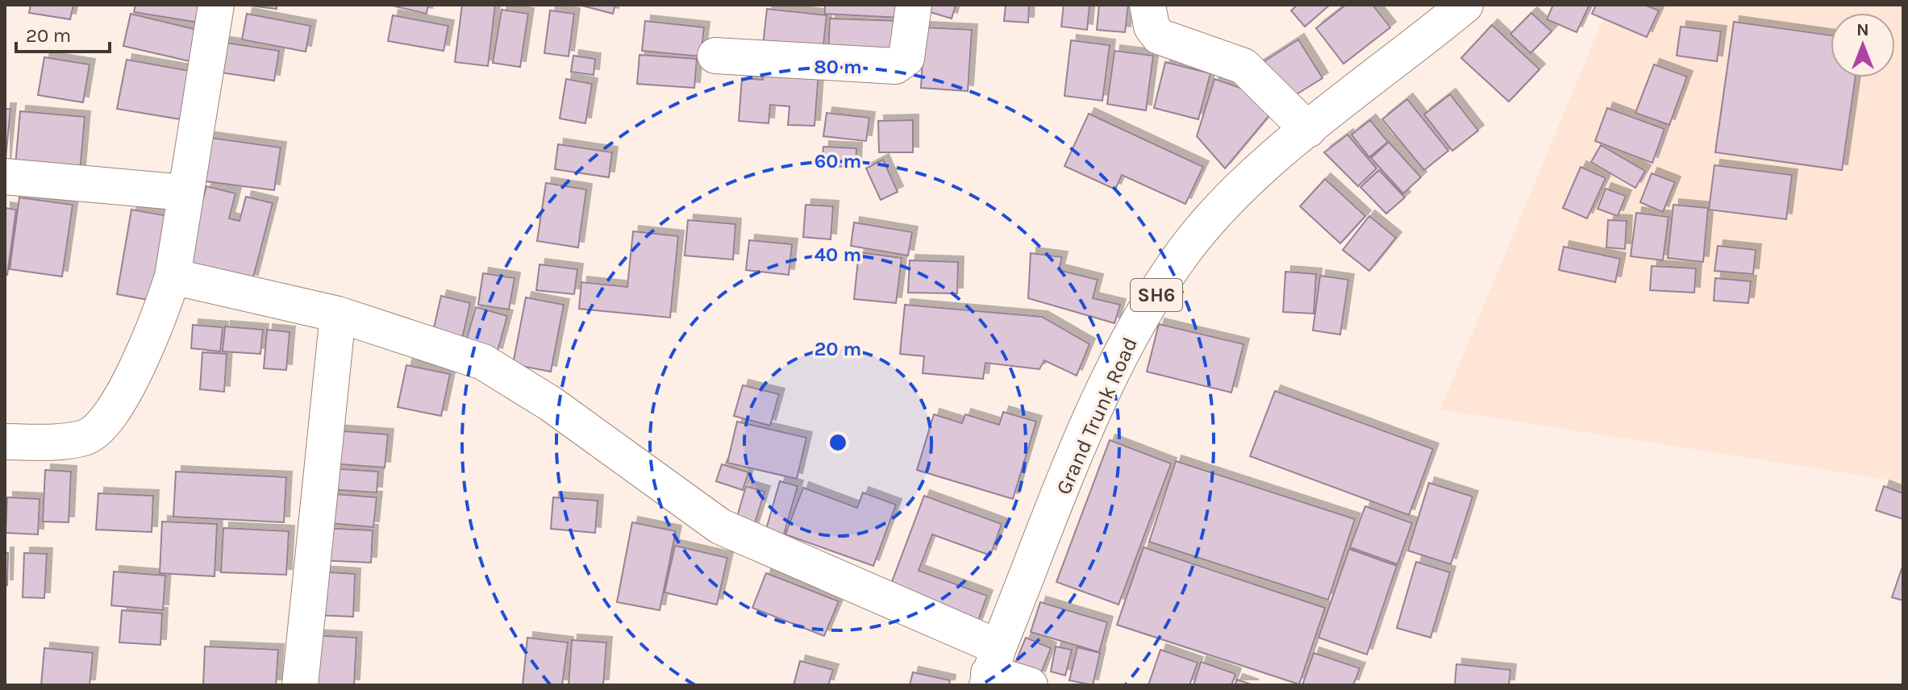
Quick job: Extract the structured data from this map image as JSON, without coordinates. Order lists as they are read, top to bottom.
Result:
{
  "streets": {
    "street": ["SH6", "Grand Trunk Road"]
  },
  "scale_bar": "20 m",
  "north": "top",
  "rings": [
    "80 m",
    "60 m",
    "40 m",
    "20 m"
  ]
}
